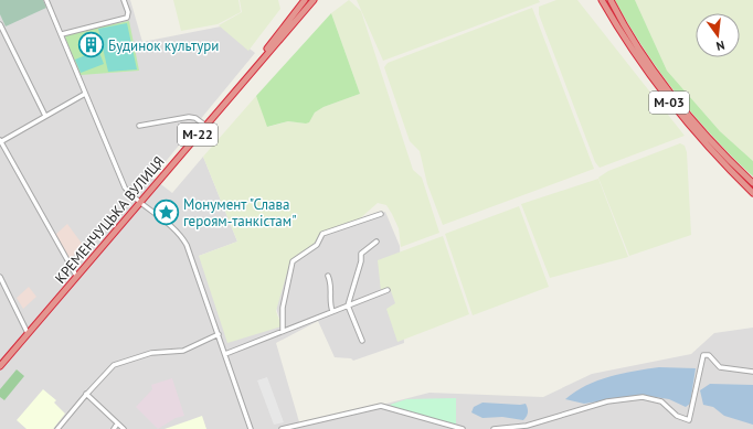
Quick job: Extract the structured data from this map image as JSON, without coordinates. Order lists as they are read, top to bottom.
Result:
{
  "streets": {
    "highway": ["М-03", "М-22", "КРЕМЕНЧУЦЬКА ВУЛИЦЯ"]
  },
  "crossings": [
    ["М-22", "КРЕМЕНЧУЦЬКА ВУЛИЦЯ"]
  ],
  "places": {
    "building": ["Будинок культури"],
    "place": ["Монумент \"Слава героям-танкістам\""]
  },
  "north": "bottom"
}
